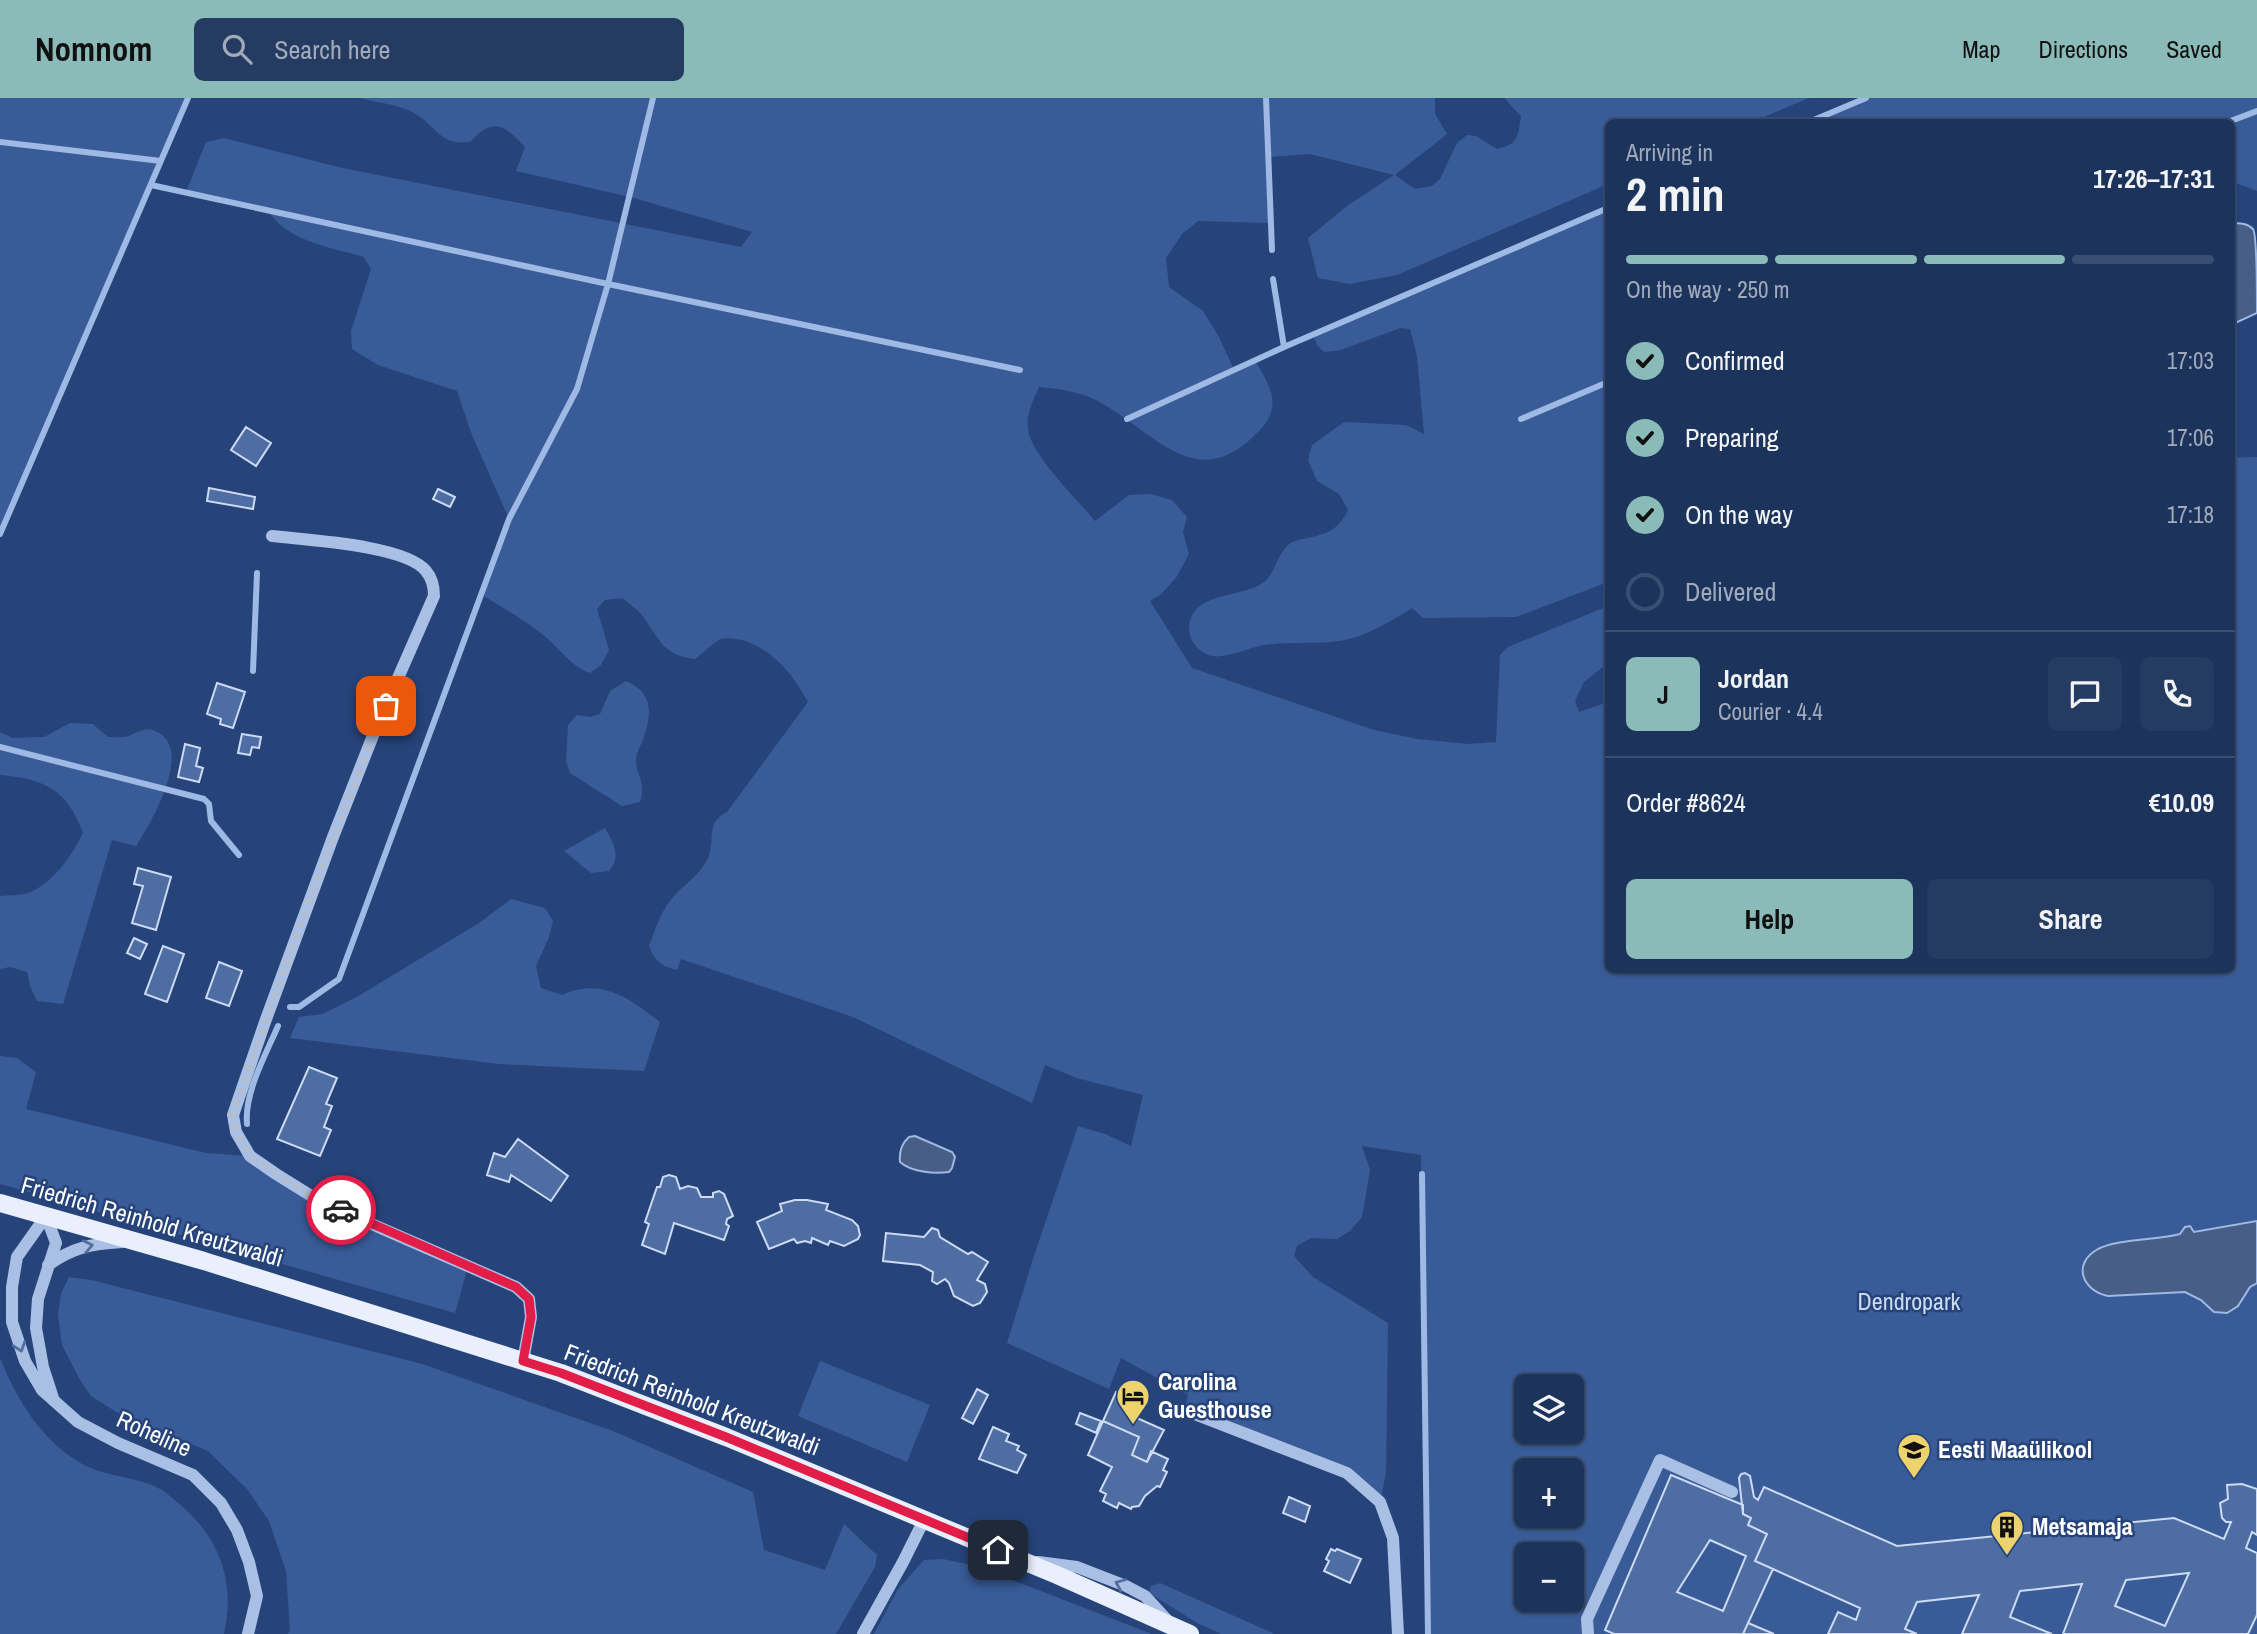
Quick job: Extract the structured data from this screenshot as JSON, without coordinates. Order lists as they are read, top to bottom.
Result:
{
  "streets": {
    "main road": ["Friedrich Reinhold Kreutzwaldi"],
    "street": ["Roheline"]
  },
  "crossings": [
    ["Friedrich Reinhold Kreutzwaldi", "Roheline"]
  ],
  "parks": ["Dendropark"],
  "places": {
    "hotel": ["Carolina Guesthouse"],
    "school or university": ["Eesti Maaülikool"],
    "building": ["Metsamaja"]
  },
  "page": {
    "header": "Nomnom",
    "search": "Search here",
    "nav": ["Map", "Directions", "Saved"],
    "heading": ["2 min", "Arriving in", "17:26–17:31"],
    "panel": [
      "Jordan",
      "Courier · 4.4",
      "Order #8624",
      "€10.09"
    ],
    "bar": "On the way · 250 m",
    "list": [
      ["Confirmed", "17:03"],
      ["Preparing", "17:06"],
      ["On the way", "17:18"],
      "Delivered"
    ],
    "round": "J",
    "buttons": ["Help", "Share"],
    "map_buttons": ["+", "−"]
  }
}
